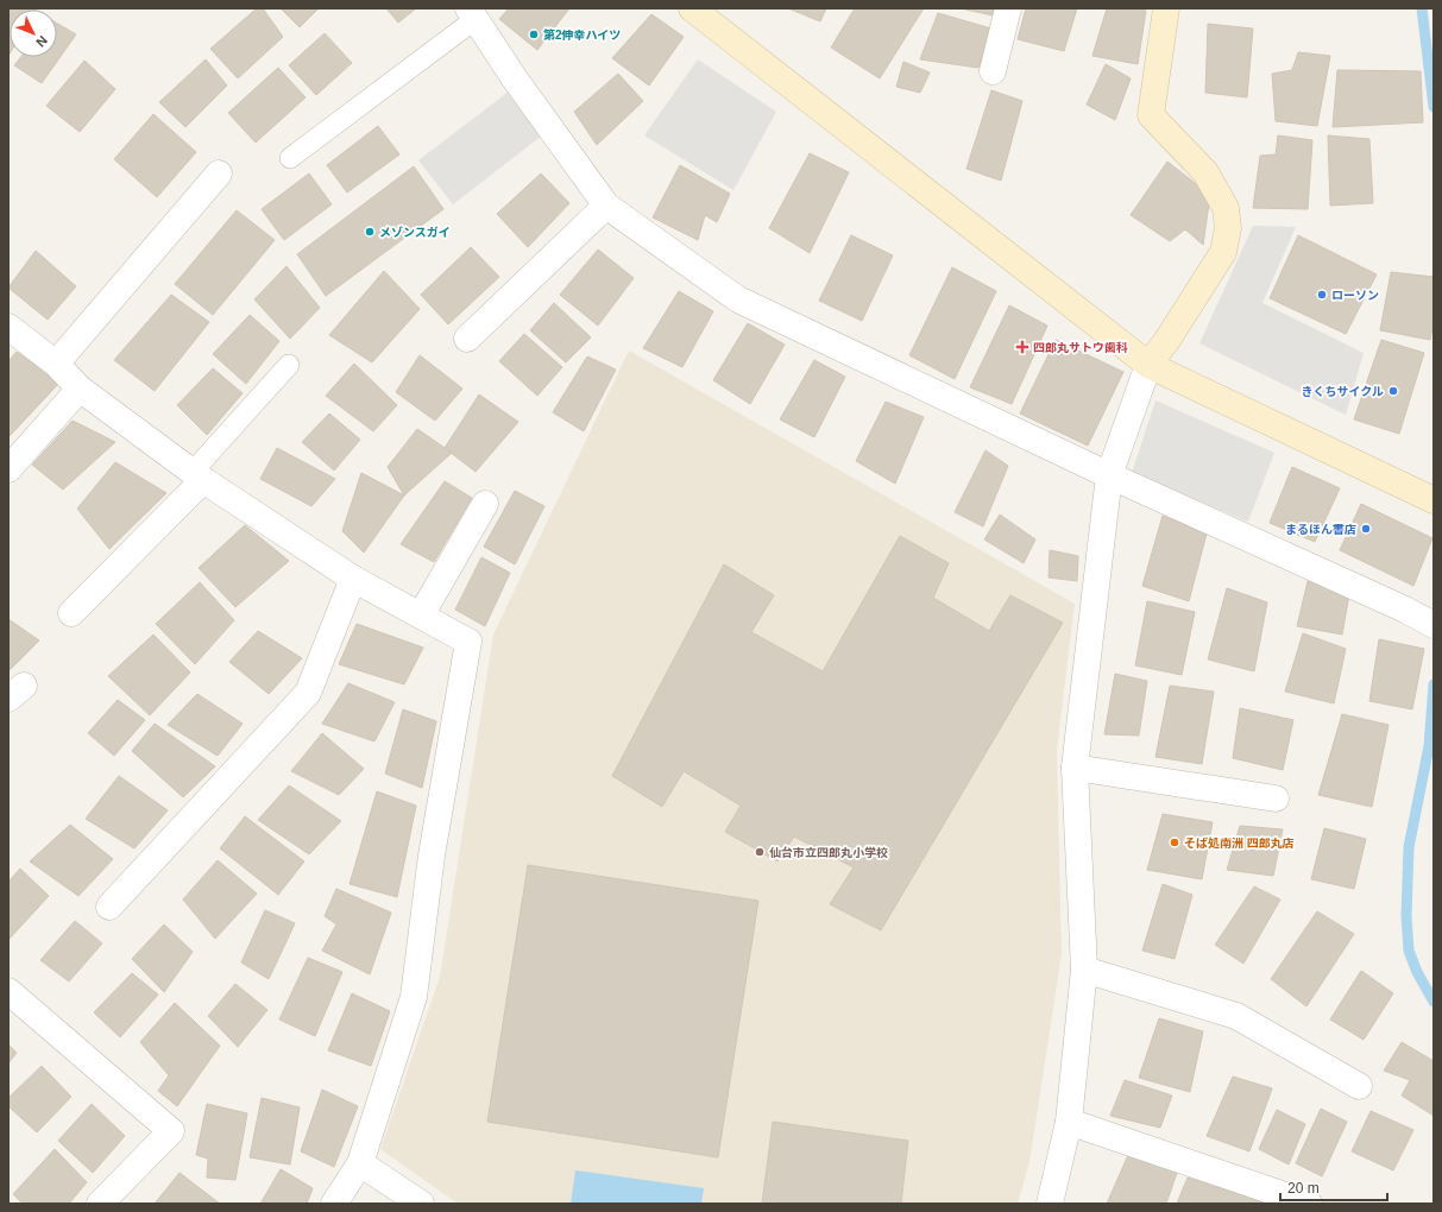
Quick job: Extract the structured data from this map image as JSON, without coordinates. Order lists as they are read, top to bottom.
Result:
{
  "places": {
    "other": [
      "第2伸幸ハイツ",
      "メゾンスガイ",
      "ローソン",
      "きくちサイクル",
      "まるほん書店",
      "そば処南洲 四郎丸店",
      "仙台市立四郎丸小学校"
    ],
    "health": ["四郎丸サトウ歯科"]
  },
  "scale_bar": "20 m",
  "north": "bottom right"
}
